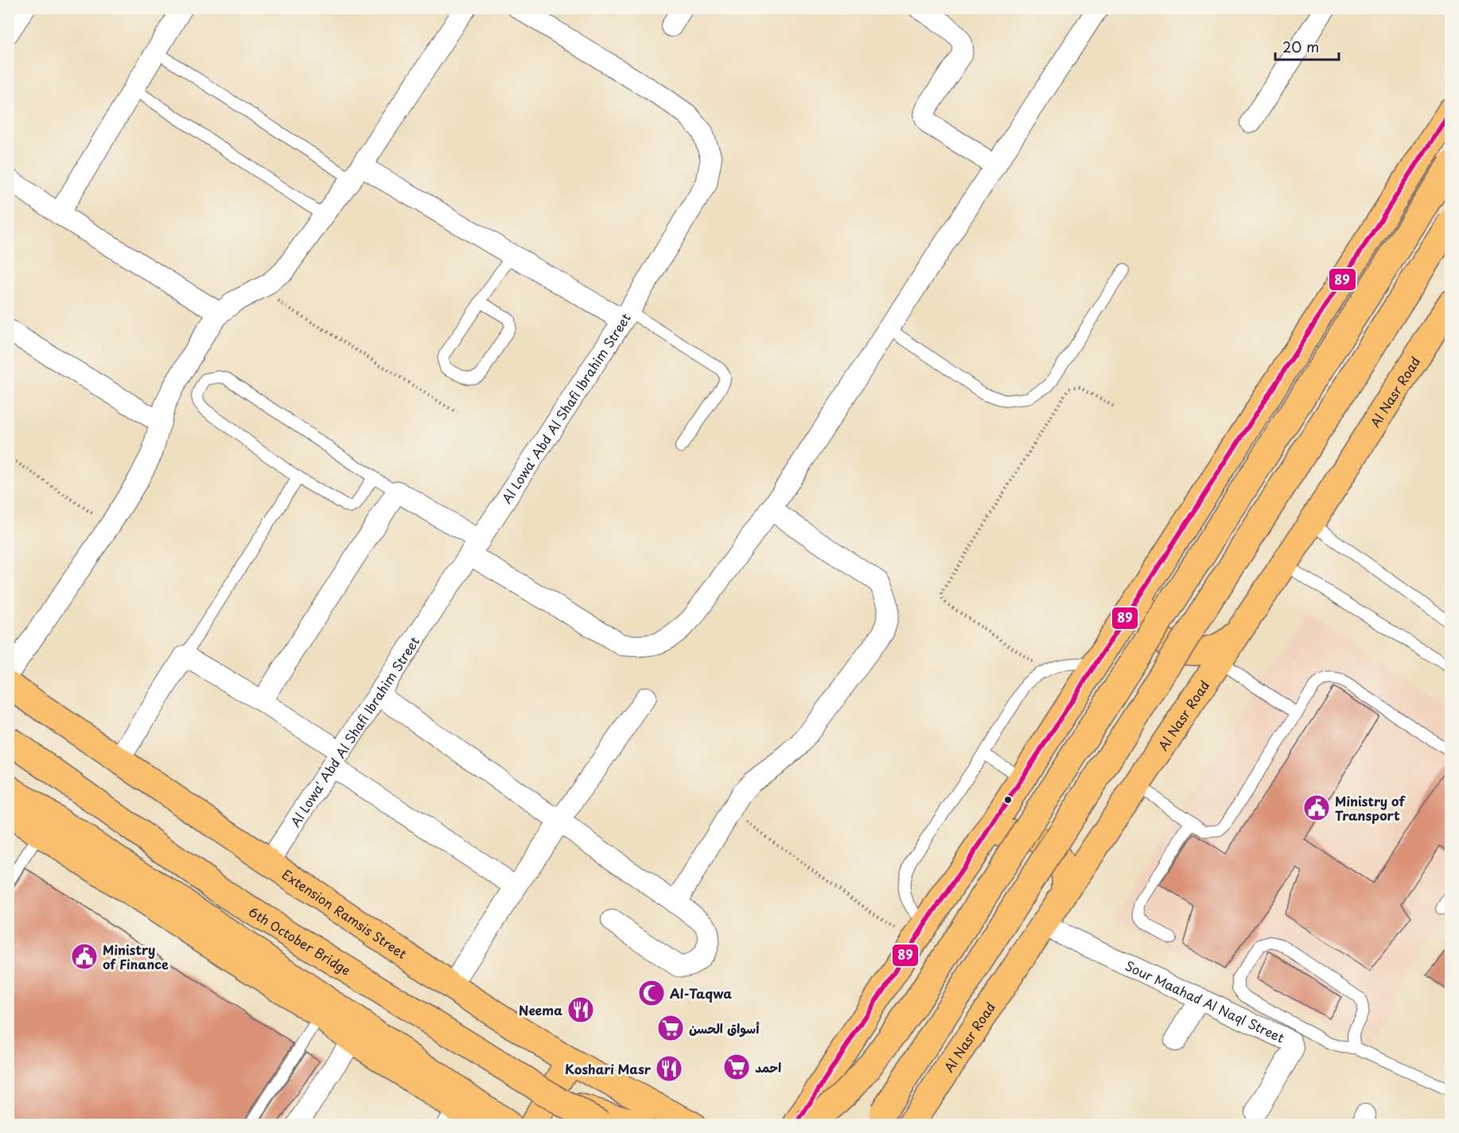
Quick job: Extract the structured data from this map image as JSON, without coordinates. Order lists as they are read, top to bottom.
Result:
{
  "streets": {
    "main road": ["Al Nasr Road", "Extension Ramsis Street", "6th October Bridge"],
    "street": ["Al Lowa' Abd Al Shafi Ibrahim Street", "Sour Maahad Al Naql Street"]
  },
  "crossings": [
    ["Al Nasr Road", "Sour Maahad Al Naql Street"],
    ["Al Lowa' Abd Al Shafi Ibrahim Street", "Extension Ramsis Street"]
  ],
  "places": {
    "public building": ["Ministry of Transport", "Ministry of Finance"],
    "mosque": ["Al-Taqwa"],
    "restaurant": ["Neema", "Koshari Masr"],
    "supermarket": ["أسواق الحسن", "احمد"]
  },
  "lines": ["transit line 89"],
  "scale_bar": "20 m"
}
